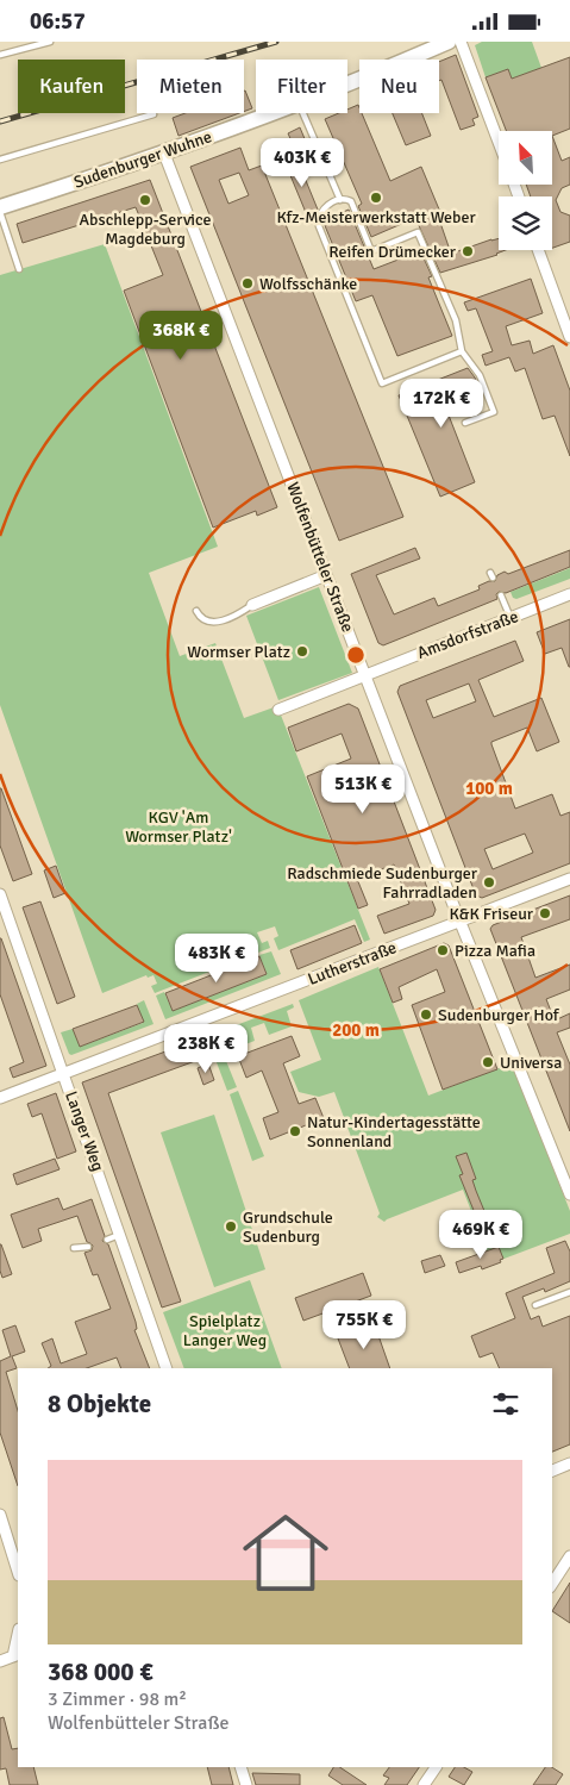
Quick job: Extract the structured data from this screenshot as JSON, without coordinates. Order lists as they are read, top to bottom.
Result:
{
  "streets": {
    "main road": ["Sudenburger Wuhne"],
    "street": [
      "Wolfenbütteler Straße",
      "Amsdorfstraße",
      "Lutherstraße",
      "Langer Weg"
    ]
  },
  "crossings": [
    ["Sudenburger Wuhne", "Wolfenbütteler Straße"],
    ["Wolfenbütteler Straße", "Amsdorfstraße"],
    ["Wolfenbütteler Straße", "Lutherstraße"],
    ["Lutherstraße", "Langer Weg"]
  ],
  "parks": ["KGV 'Am Wormser Platz'", "Spielplatz Langer Weg"],
  "places": [
    "Kfz-Meisterwerkstatt Weber",
    "Abschlepp-Service Magdeburg",
    "Reifen Drümecker",
    "Wolfsschänke",
    "Wormser Platz",
    "Radschmiede Sudenburger Fahrradladen",
    "K&K Friseur",
    "Pizza Mafia",
    "Sudenburger Hof",
    "Universa",
    "Natur-Kindertagesstätte Sonnenland",
    "Grundschule Sudenburg"
  ],
  "north": "top left",
  "page": {
    "status": "06:57",
    "chip": [
      "Kaufen",
      "Mieten",
      "Filter",
      "Neu"
    ],
    "price": [
      "403K €",
      "368K €",
      "172K €",
      "513K €",
      "483K €",
      "238K €",
      "469K €",
      "755K €"
    ],
    "heading": "8 Objekte",
    "list": [
      {
        "name": "368 000 €",
        "note": "3 Zimmer · 98 m² · Wolfenbütteler Straße"
      }
    ]
  },
  "rings": ["100 m", "200 m"]
}
